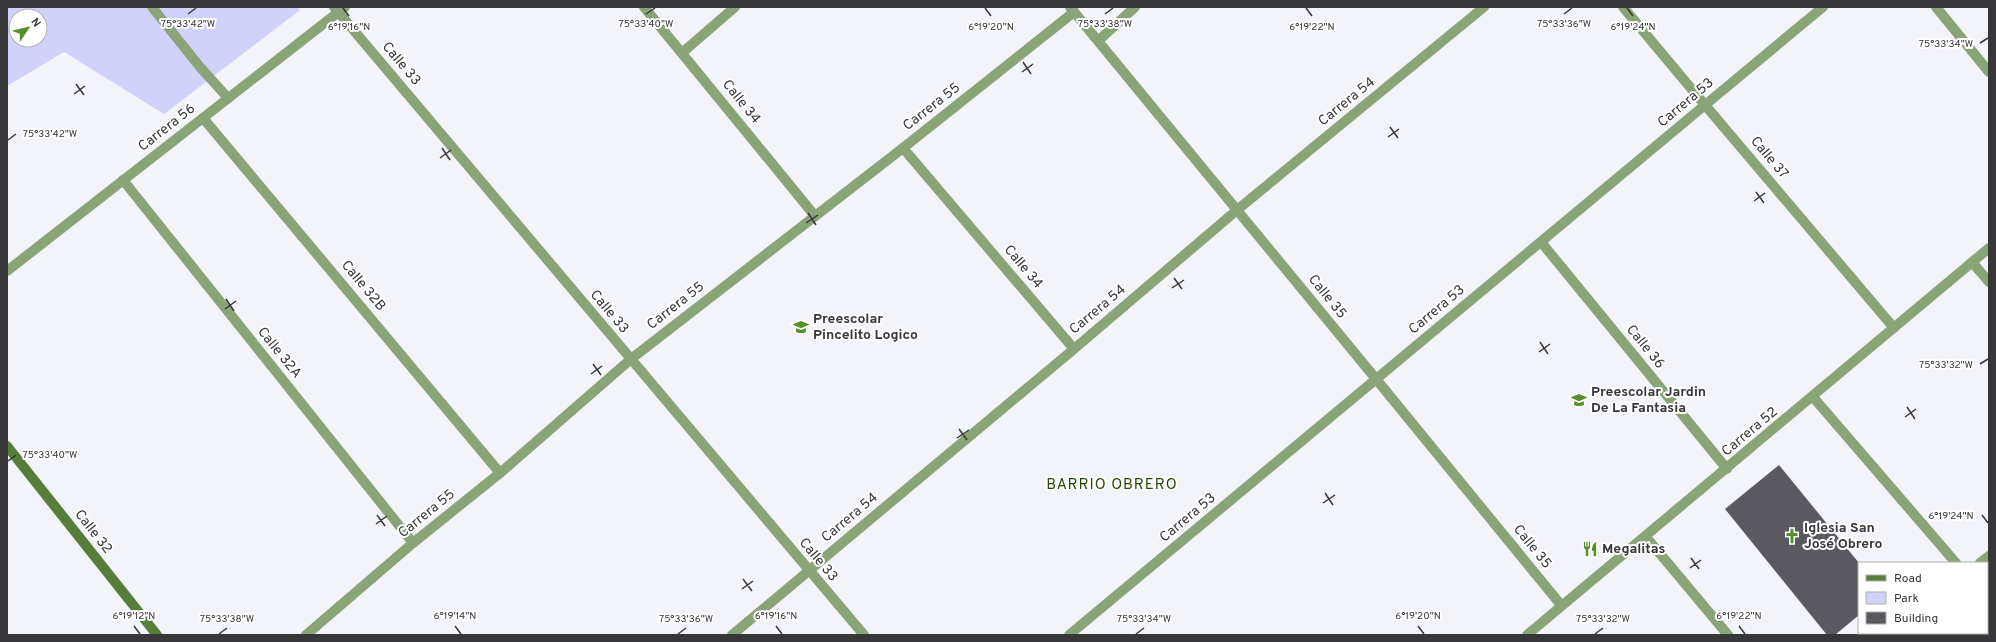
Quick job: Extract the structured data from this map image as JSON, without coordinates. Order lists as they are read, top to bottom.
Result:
{
  "streets": {
    "main road": ["Calle 32"],
    "street": [
      "Calle 33",
      "Calle 34",
      "Carrera 54",
      "Carrera 53",
      "Carrera 55",
      "Carrera 56",
      "Calle 37",
      "Calle 32B",
      "Calle 35",
      "Calle 36",
      "Calle 32A",
      "Carrera 52"
    ]
  },
  "crossings": [
    ["Calle 33", "Carrera 54"],
    ["Calle 33", "Carrera 55"],
    ["Calle 33", "Carrera 56"],
    ["Calle 34", "Carrera 54"],
    ["Calle 34", "Carrera 55"],
    ["Carrera 54", "Calle 35"],
    ["Carrera 53", "Calle 37"],
    ["Carrera 53", "Calle 35"],
    ["Carrera 53", "Calle 36"],
    ["Carrera 55", "Calle 32B"],
    ["Carrera 55", "Calle 35"],
    ["Carrera 55", "Calle 32A"],
    ["Carrera 56", "Calle 32B"],
    ["Carrera 56", "Calle 32A"],
    ["Calle 37", "Carrera 52"],
    ["Calle 35", "Carrera 52"],
    ["Calle 36", "Carrera 52"]
  ],
  "districts": ["BARRIO OBRERO"],
  "places": {
    "school or university": ["Preescolar Pincelito Logico", "Preescolar Jardin De La Fantasia"],
    "church": ["Iglesia San José Obrero"],
    "restaurant": ["Megalitas"]
  },
  "legend": ["Road", "Park", "Building"],
  "north": "top right",
  "coordinates": [
    "75°33'42\"W",
    "75°33'40\"W",
    "75°33'38\"W",
    "75°33'36\"W",
    "6°19'16\"N",
    "6°19'20\"N",
    "6°19'22\"N",
    "6°19'24\"N",
    "75°33'34\"W",
    "75°33'32\"W",
    "6°19'12\"N",
    "6°19'14\"N"
  ]
}
